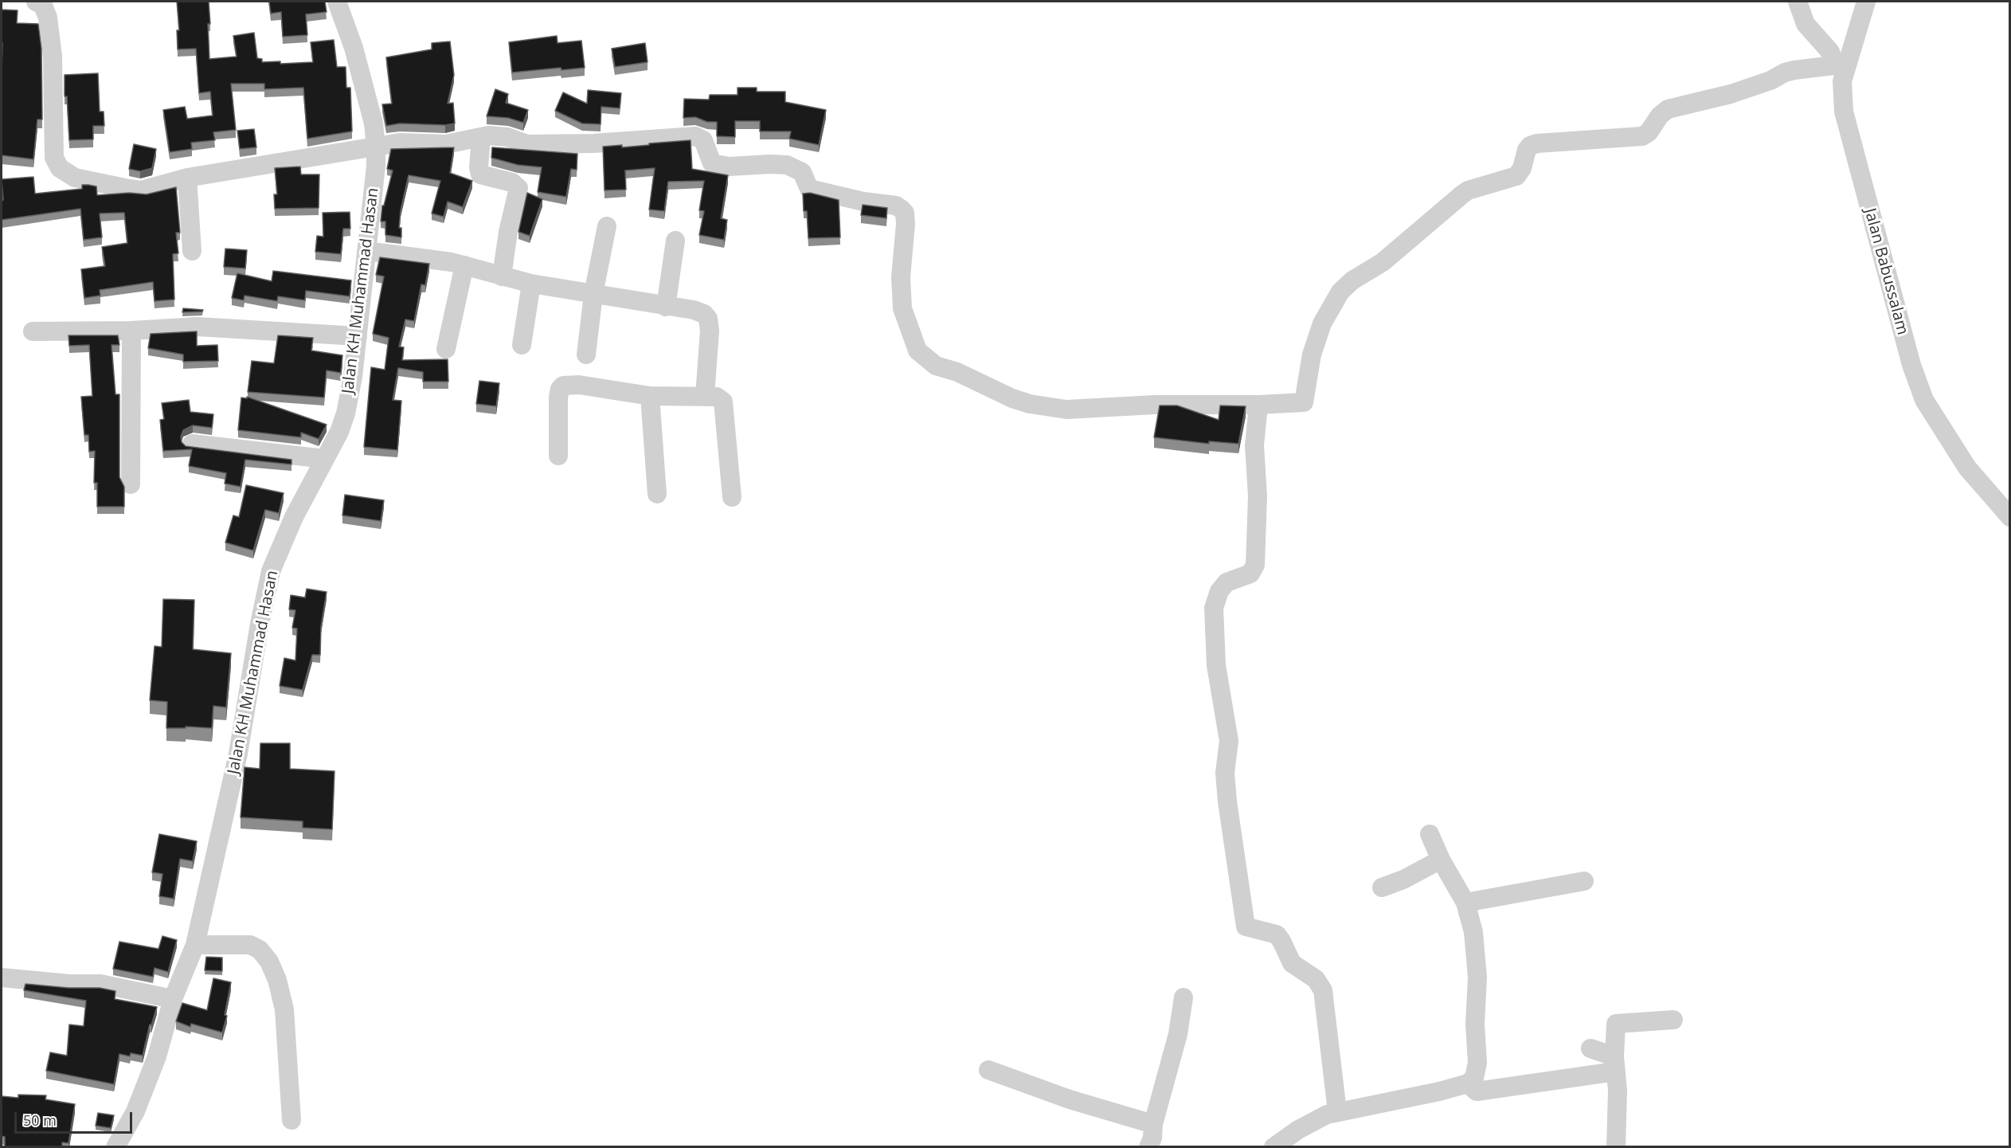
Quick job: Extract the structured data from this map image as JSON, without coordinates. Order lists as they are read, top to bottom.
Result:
{
  "streets": {
    "street": ["Jalan Babussalam", "Jalan KH Muhammad Hasan"]
  },
  "scale_bar": "50 m"
}
